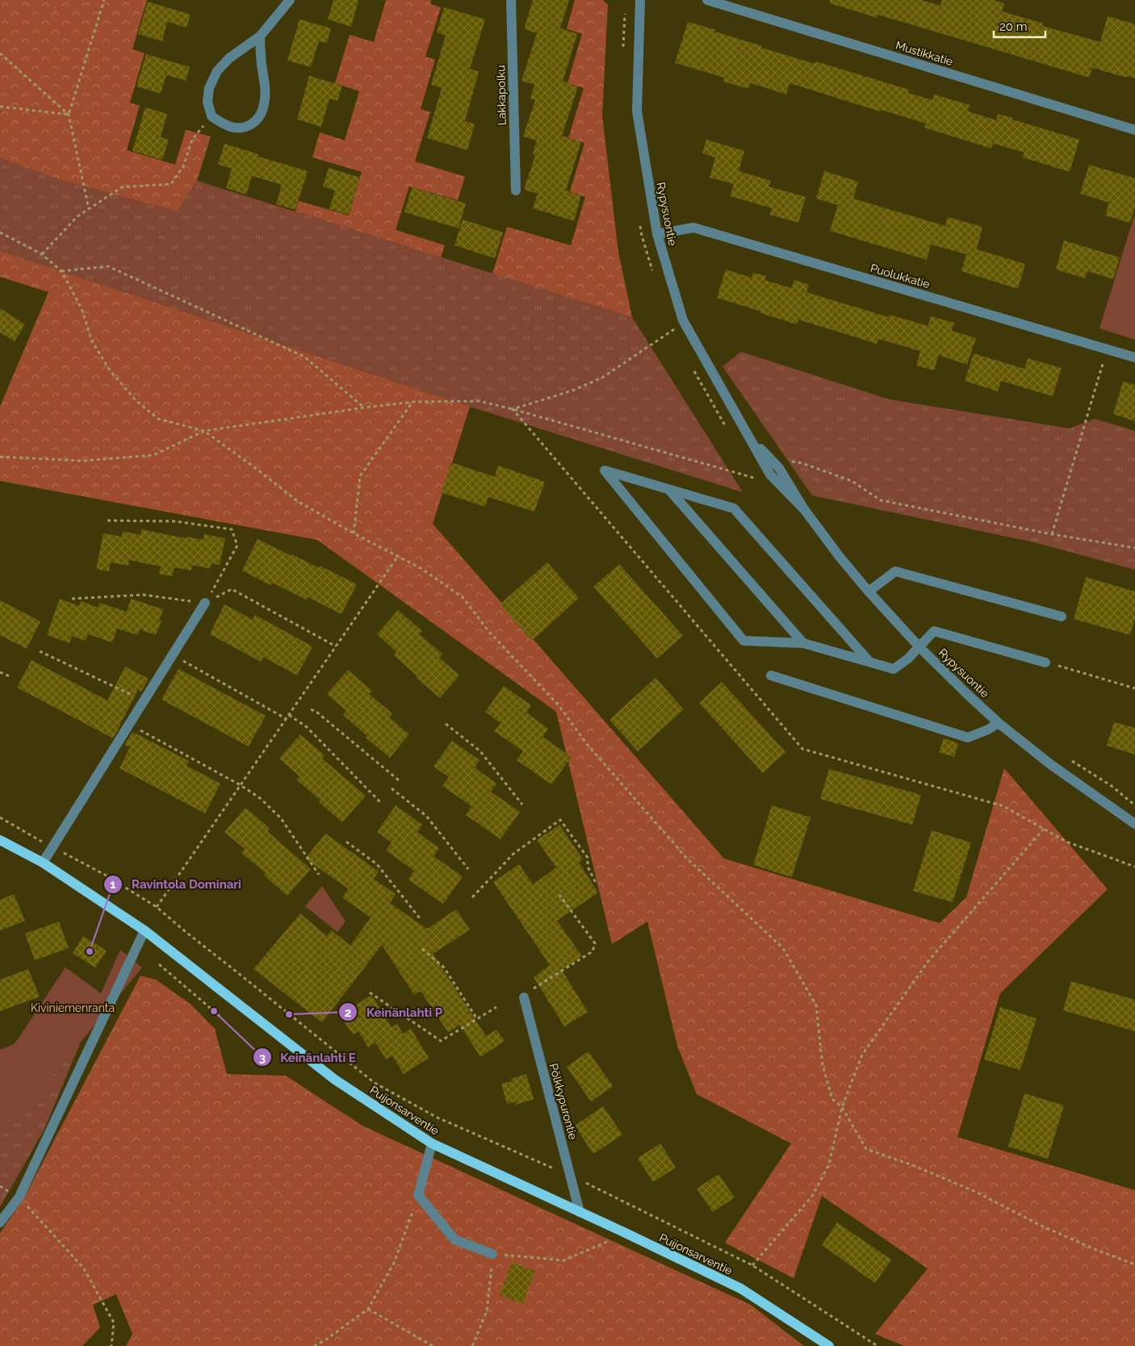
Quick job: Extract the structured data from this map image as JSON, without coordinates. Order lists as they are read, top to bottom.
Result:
{
  "streets": {
    "main road": ["Puijonsarventie"],
    "street": [
      "Mustikkatie",
      "Lakkapolku",
      "Rypysuontie",
      "Puolukkatie",
      "Pölkkypurontie"
    ]
  },
  "crossings": [
    ["Rypysuontie", "Puolukkatie"],
    ["Pölkkypurontie", "Puijonsarventie"]
  ],
  "parks": ["Kiviniemenranta"],
  "places": ["Ravintola Dominari", "Keinänlahti E", "Keinänlahti P"],
  "scale_bar": "20 m"
}
